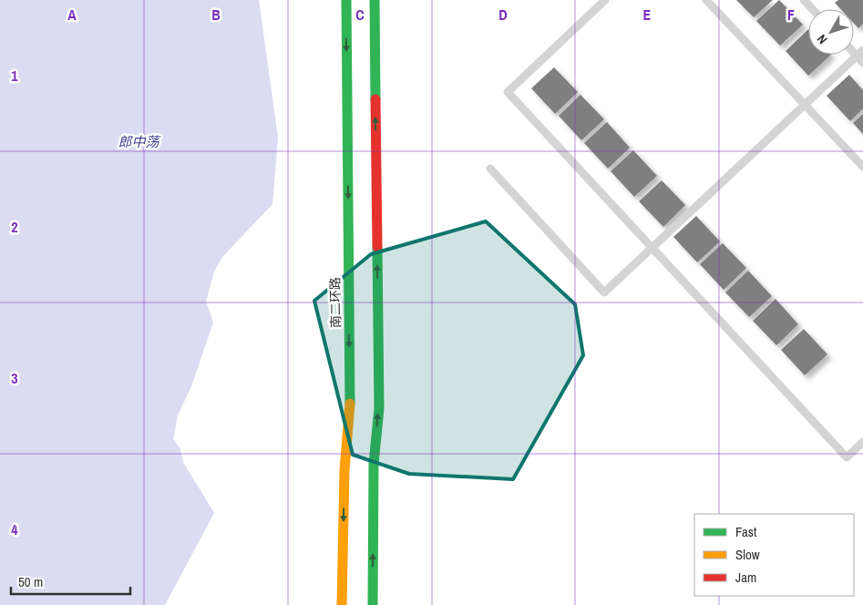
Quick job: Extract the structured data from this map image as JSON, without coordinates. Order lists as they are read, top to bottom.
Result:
{
  "streets": {
    "main road": ["南二环路"]
  },
  "water": ["郎中荡"],
  "legend": ["Fast", "Slow", "Jam"],
  "scale_bar": "50 m",
  "north": "bottom left",
  "grid": {
    "columns": [
      "A",
      "B",
      "C",
      "D",
      "E",
      "F"
    ],
    "rows": [
      "1",
      "2",
      "3",
      "4"
    ]
  }
}
